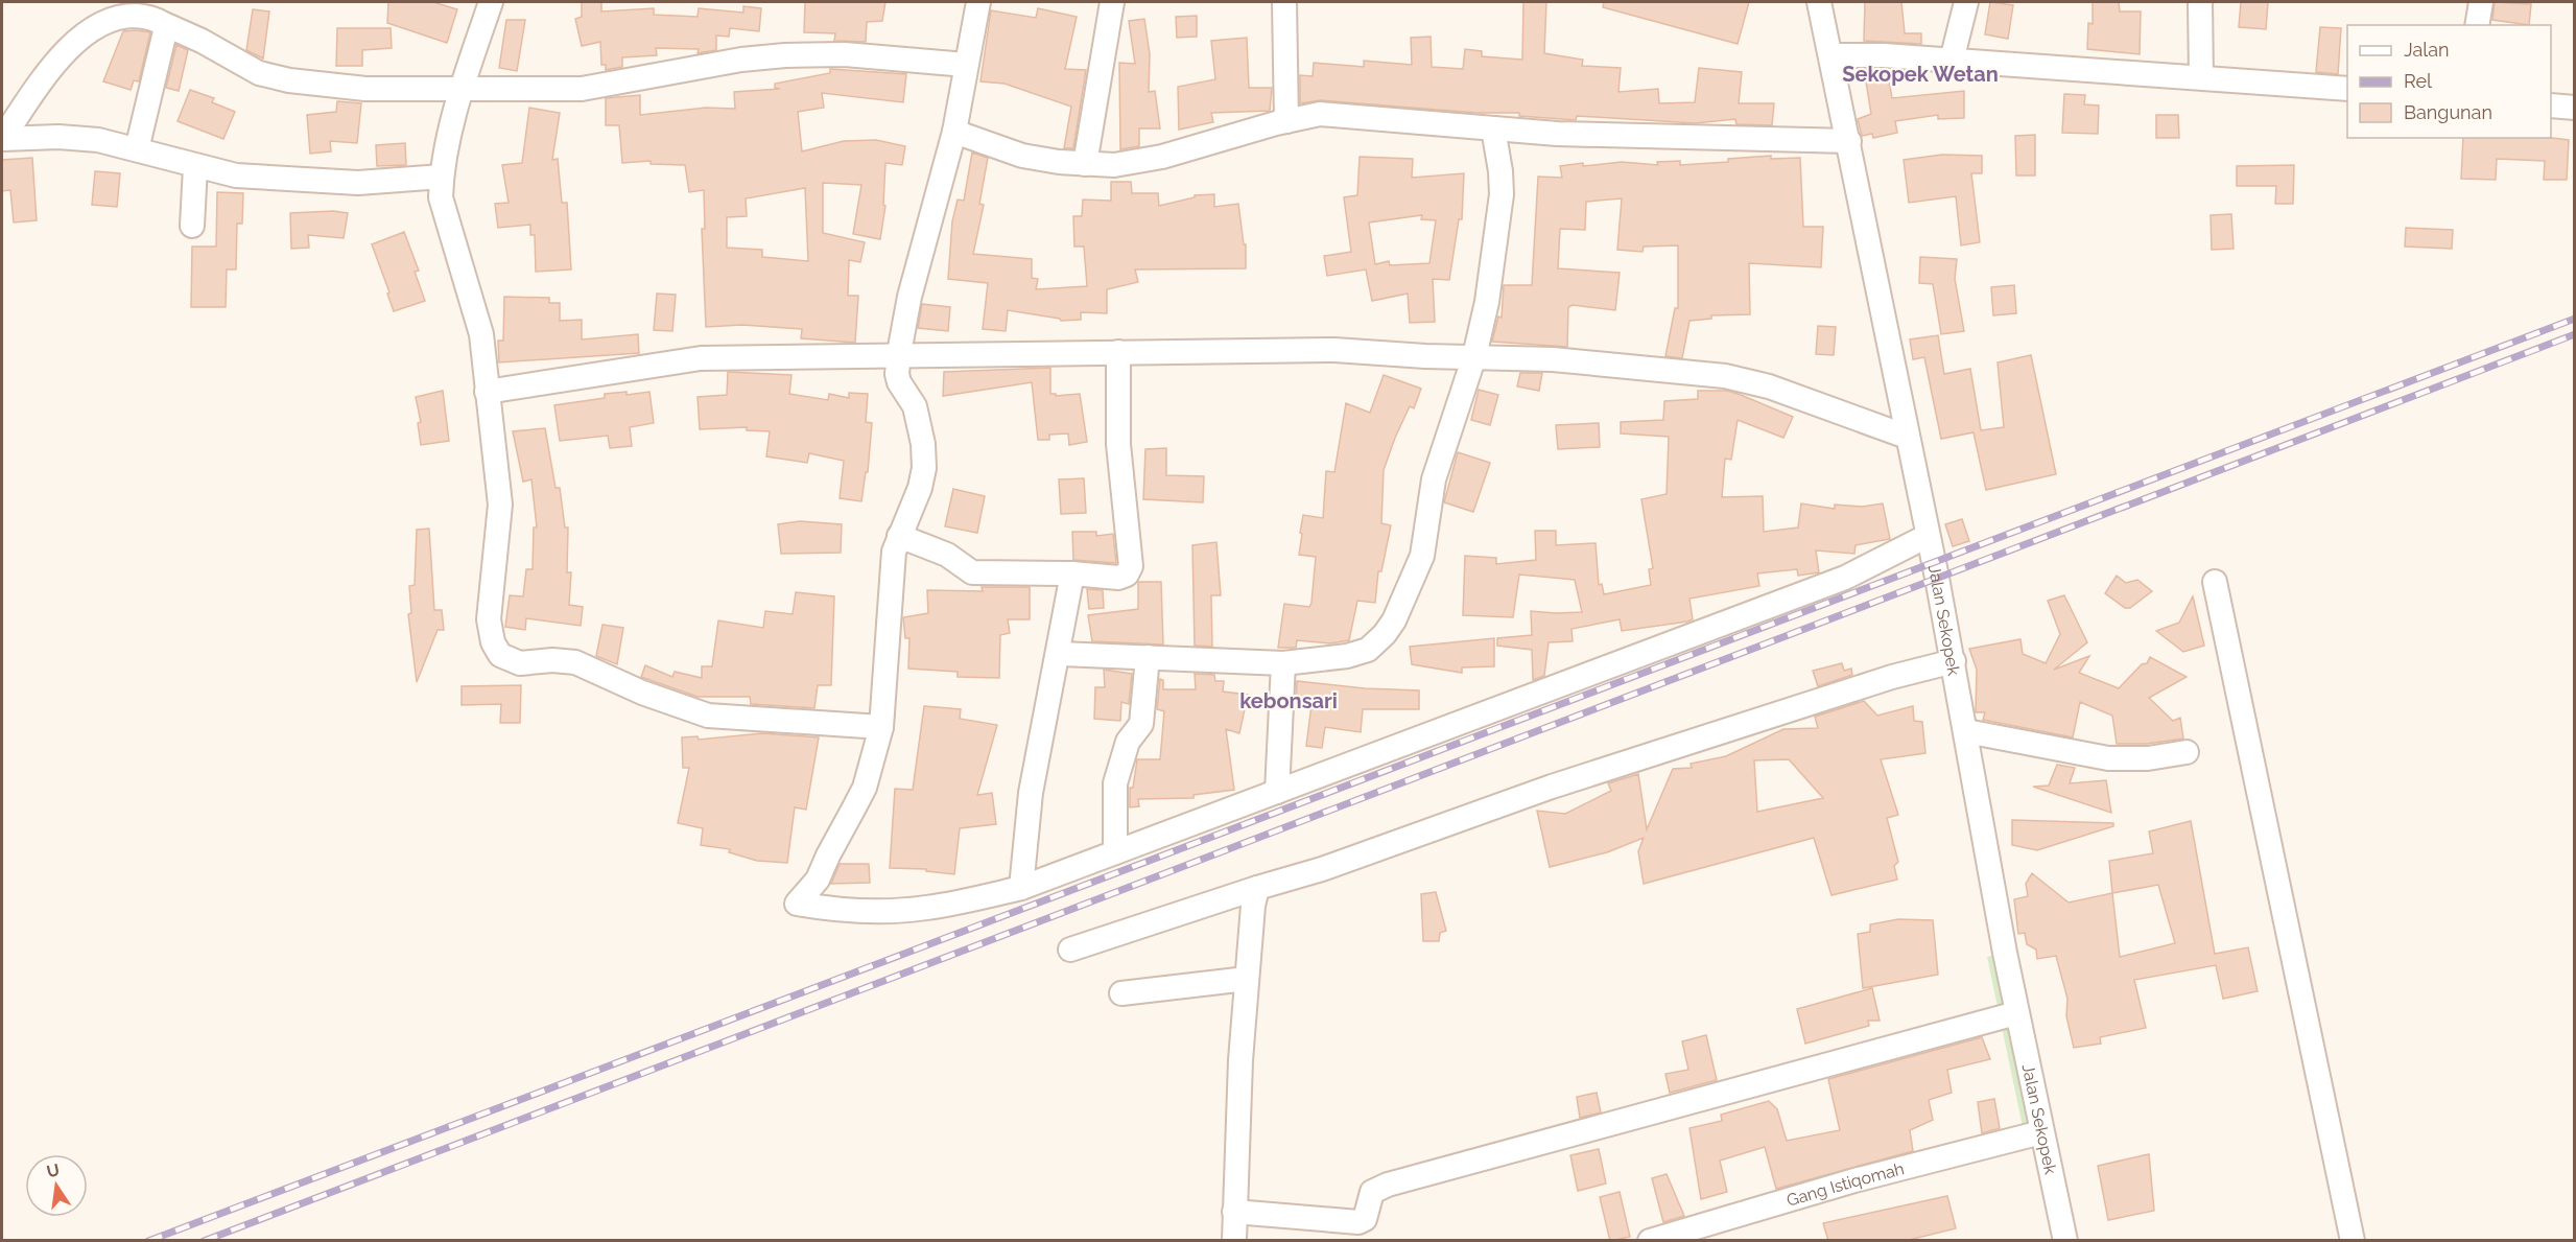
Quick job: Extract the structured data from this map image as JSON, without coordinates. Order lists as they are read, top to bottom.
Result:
{
  "streets": {
    "street": ["Jalan Sekopek", "Gang Istiqomah"]
  },
  "crossings": [
    ["Jalan Sekopek", "Gang Istiqomah"]
  ],
  "districts": ["Sekopek Wetan", "kebonsari"],
  "legend": ["Jalan", "Rel", "Bangunan"],
  "north": "top"
}
